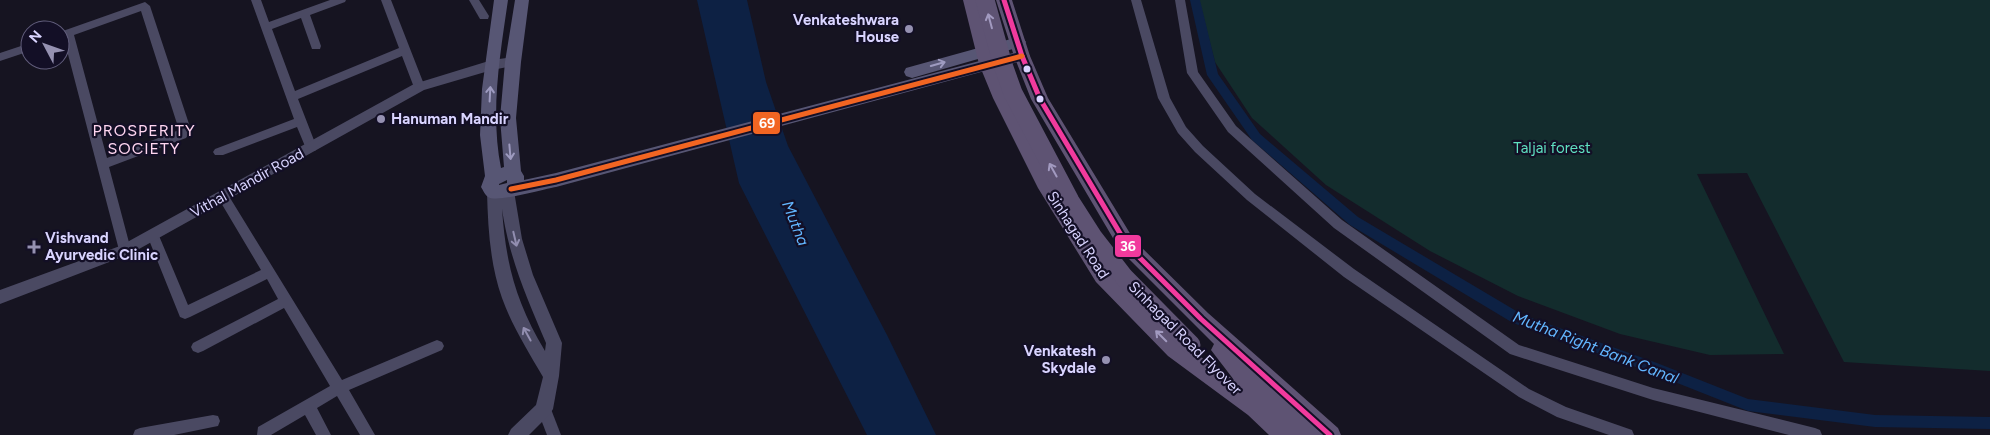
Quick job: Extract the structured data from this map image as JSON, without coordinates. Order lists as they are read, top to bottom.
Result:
{
  "streets": {
    "main road": ["Sinhagad Road", "Sinhagad Road Flyover"],
    "street": ["Vithal Mandir Road"]
  },
  "crossings": [
    ["Sinhagad Road", "Sinhagad Road Flyover"]
  ],
  "districts": ["PROSPERITY SOCIETY"],
  "water": ["Mutha", "Mutha Right Bank Canal"],
  "parks": ["Taljai forest"],
  "places": {
    "other": ["Venkateshwara House", "Hanuman Mandir", "Venkatesh Skydale"],
    "health": ["Vishvand Ayurvedic Clinic"]
  },
  "lines": ["transit line 36", "transit line 69"],
  "north": "top left"
}
